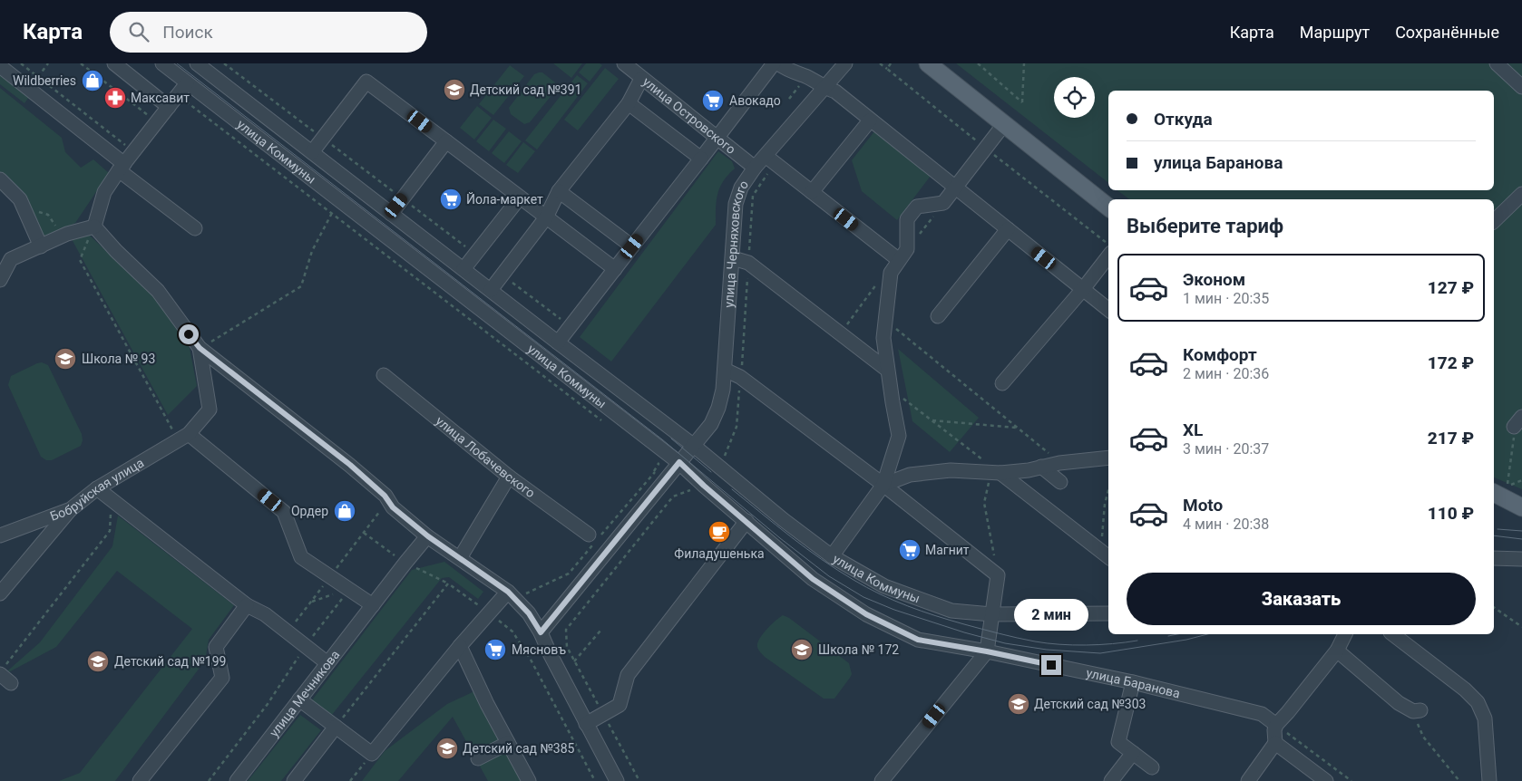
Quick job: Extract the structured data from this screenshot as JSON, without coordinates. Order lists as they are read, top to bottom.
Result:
{
  "streets": {
    "street": [
      "улица Островского",
      "улица Коммуны",
      "улица Черняховского",
      "улица Лобачевского",
      "Бобруйская улица",
      "улица Баранова",
      "улица Мечникова"
    ]
  },
  "crossings": [
    ["улица Островского", "улица Черняховского"],
    ["улица Коммуны", "улица Черняховского"],
    ["улица Коммуны", "улица Баранова"]
  ],
  "places": {
    "shop": ["Wildberries", "Ордер"],
    "school or university": [
      "Детский сад №391",
      "Школа № 93",
      "Школа № 172",
      "Детский сад №199",
      "Детский сад №303",
      "Детский сад №385"
    ],
    "pharmacy": ["Максавит"],
    "supermarket": [
      "Авокадо",
      "Йола-маркет",
      "Магнит",
      "Мясновъ"
    ],
    "cafe": ["Филадушенька"]
  },
  "page": {
    "header": "Карта",
    "search": "Поиск",
    "nav": ["Карта", "Маршрут", "Сохранённые"],
    "banner": ["Откуда", "улица Баранова"],
    "heading": "Выберите тариф",
    "list": [
      {
        "name": "Эконом",
        "note": "1 мин · 20:35",
        "value": "127 ₽"
      },
      {
        "name": "Комфорт",
        "note": "2 мин · 20:36",
        "value": "172 ₽"
      },
      {
        "name": "XL",
        "note": "3 мин · 20:37",
        "value": "217 ₽"
      },
      {
        "name": "Moto",
        "note": "4 мин · 20:38",
        "value": "110 ₽"
      }
    ],
    "buttons": "Заказать",
    "bubble": "2 мин"
  }
}
